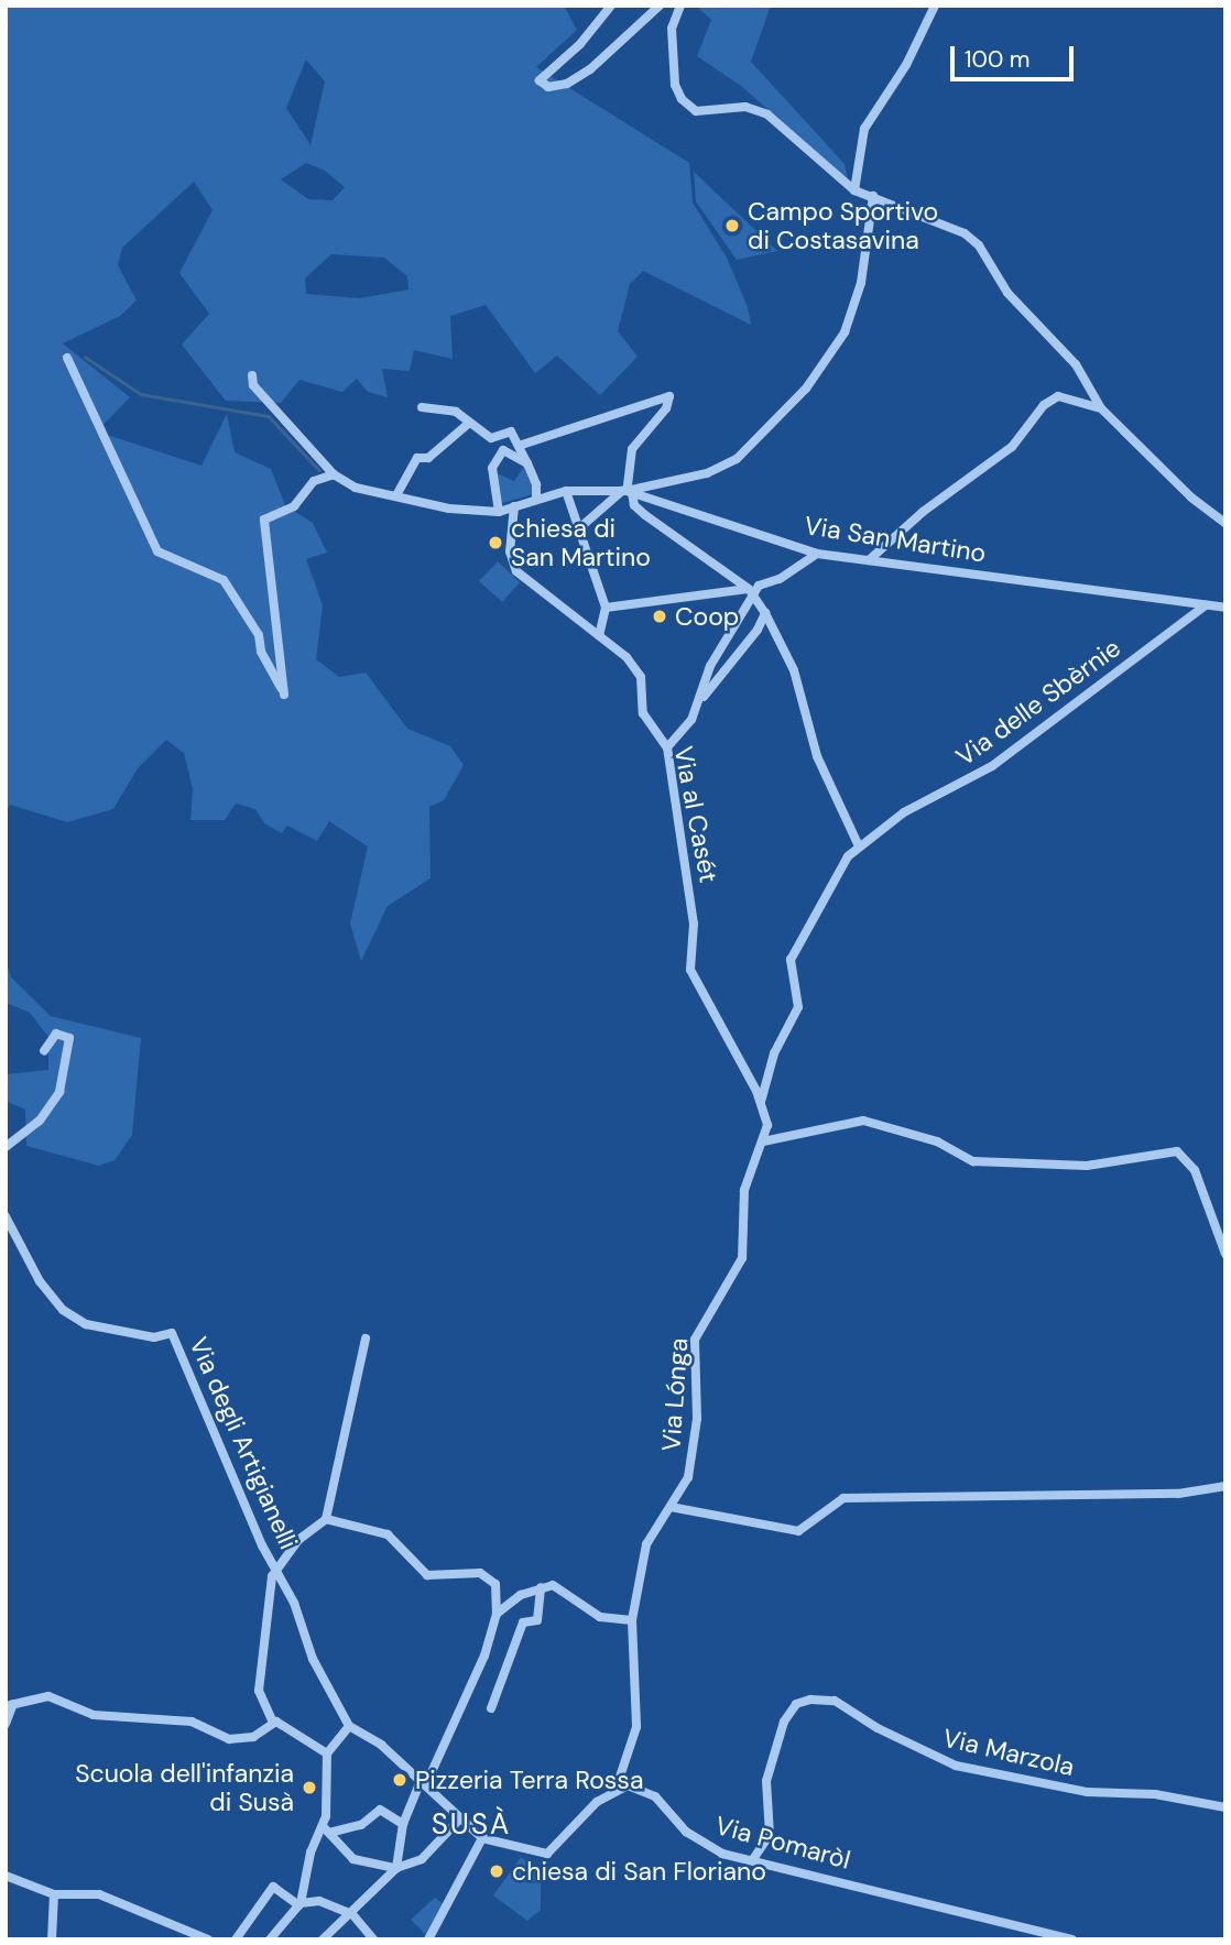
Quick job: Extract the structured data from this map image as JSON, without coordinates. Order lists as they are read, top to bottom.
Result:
{
  "streets": {
    "street": [
      "Via San Martino",
      "Via delle Sbèrnie",
      "Via al Casét",
      "Via Lónga",
      "Via degli Artigianelli",
      "Via Marzola",
      "Via Pomaròl"
    ]
  },
  "crossings": [
    ["Via San Martino", "Via delle Sbèrnie"],
    ["Via San Martino", "Via al Casét"],
    ["Via delle Sbèrnie", "Via al Casét"],
    ["Via delle Sbèrnie", "Via Lónga"],
    ["Via al Casét", "Via Lónga"],
    ["Via Lónga", "Via Pomaròl"],
    ["Via Marzola", "Via Pomaròl"]
  ],
  "districts": ["SUSÀ"],
  "places": [
    "Campo Sportivo di Costasavina",
    "chiesa di San Martino",
    "Coop",
    "Pizzeria Terra Rossa",
    "Scuola dell'infanzia di Susà",
    "chiesa di San Floriano"
  ],
  "scale_bar": "100 m"
}
